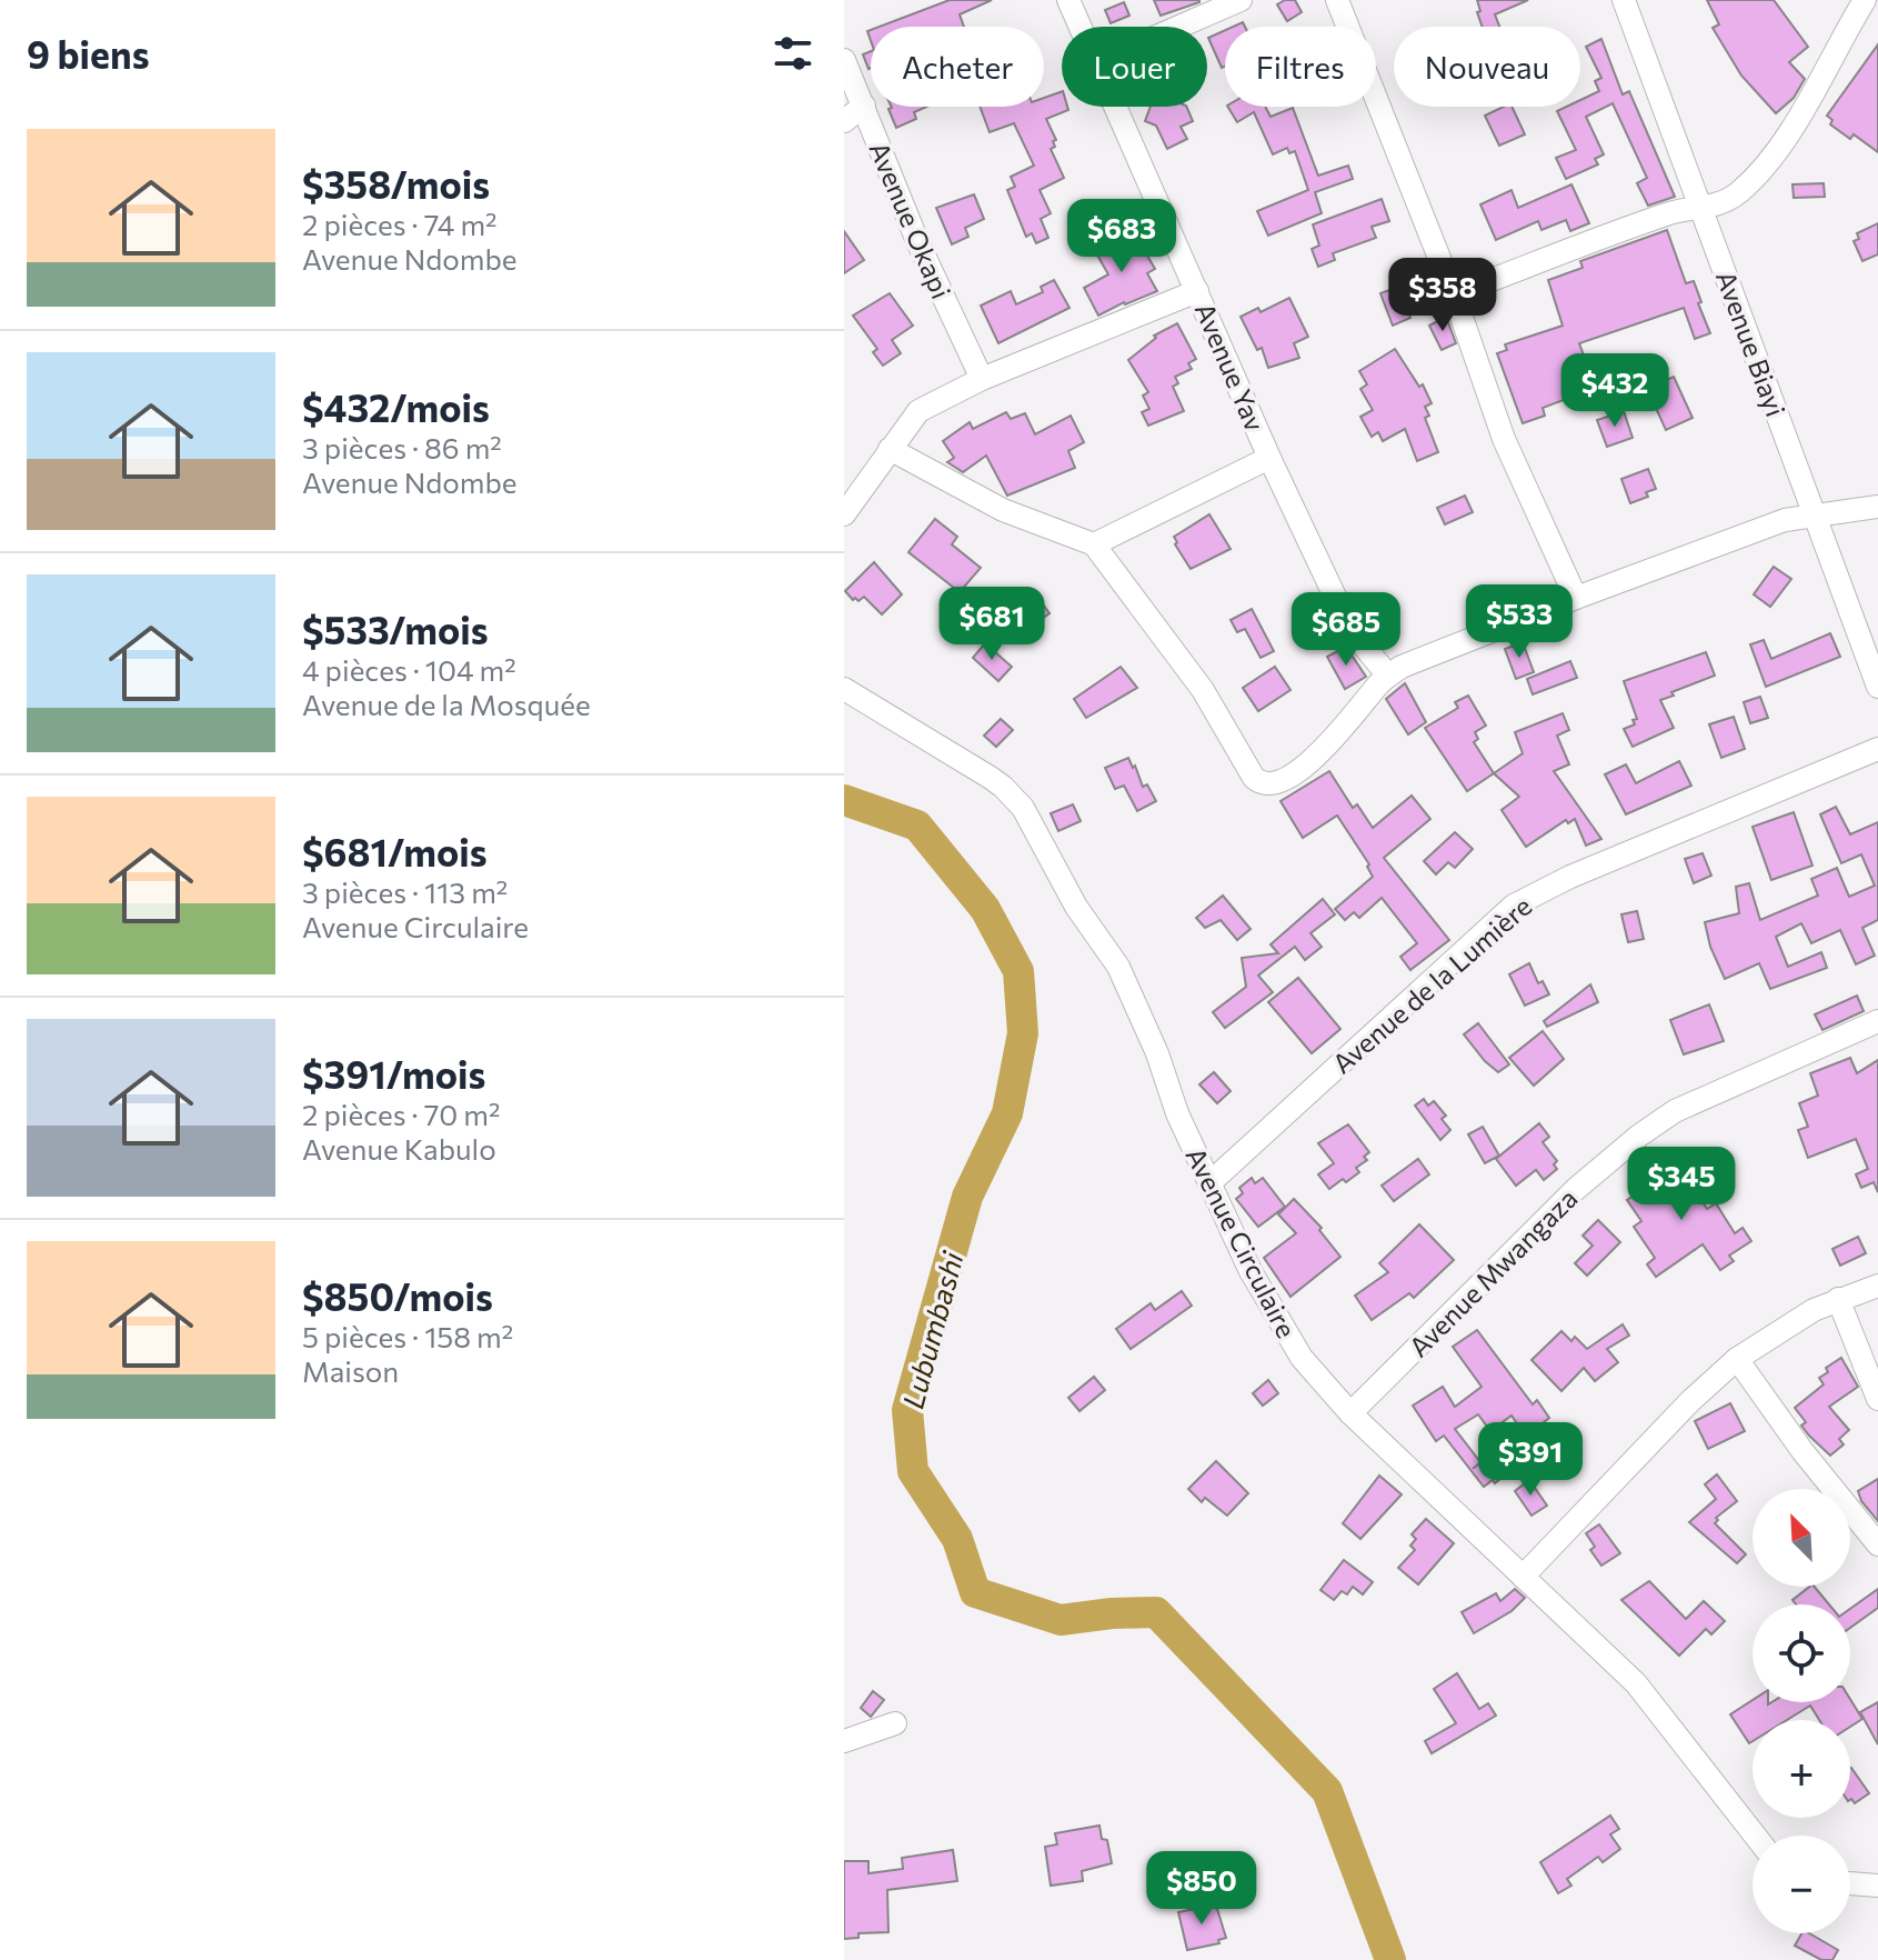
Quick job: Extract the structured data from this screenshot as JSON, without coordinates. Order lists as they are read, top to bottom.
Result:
{
  "streets": {
    "street": [
      "Avenue Okapi",
      "Avenue Biayi",
      "Avenue Yav",
      "Avenue de la Lumière",
      "Avenue Circulaire",
      "Avenue Mwangaza"
    ]
  },
  "crossings": [
    ["Avenue de la Lumière", "Avenue Circulaire"],
    ["Avenue Circulaire", "Avenue Mwangaza"]
  ],
  "water": ["Lubumbashi"],
  "north": "top left",
  "page": {
    "heading": "9 biens",
    "chip": [
      "Acheter",
      "Louer",
      "Filtres",
      "Nouveau"
    ],
    "list": [
      {
        "name": "$358/mois",
        "note": "2 pièces · 74 m² · Avenue Ndombe"
      },
      {
        "name": "$432/mois",
        "note": "3 pièces · 86 m² · Avenue Ndombe"
      },
      {
        "name": "$533/mois",
        "note": "4 pièces · 104 m² · Avenue de la Mosquée"
      },
      {
        "name": "$681/mois",
        "note": "3 pièces · 113 m² · Avenue Circulaire"
      },
      {
        "name": "$391/mois",
        "note": "2 pièces · 70 m² · Avenue Kabulo"
      },
      {
        "name": "$850/mois",
        "note": "5 pièces · 158 m² · Maison"
      }
    ],
    "price": [
      "$683",
      "$358",
      "$432",
      "$533",
      "$681",
      "$685",
      "$345",
      "$391",
      "$850"
    ],
    "map_buttons": ["+", "−"]
  }
}
